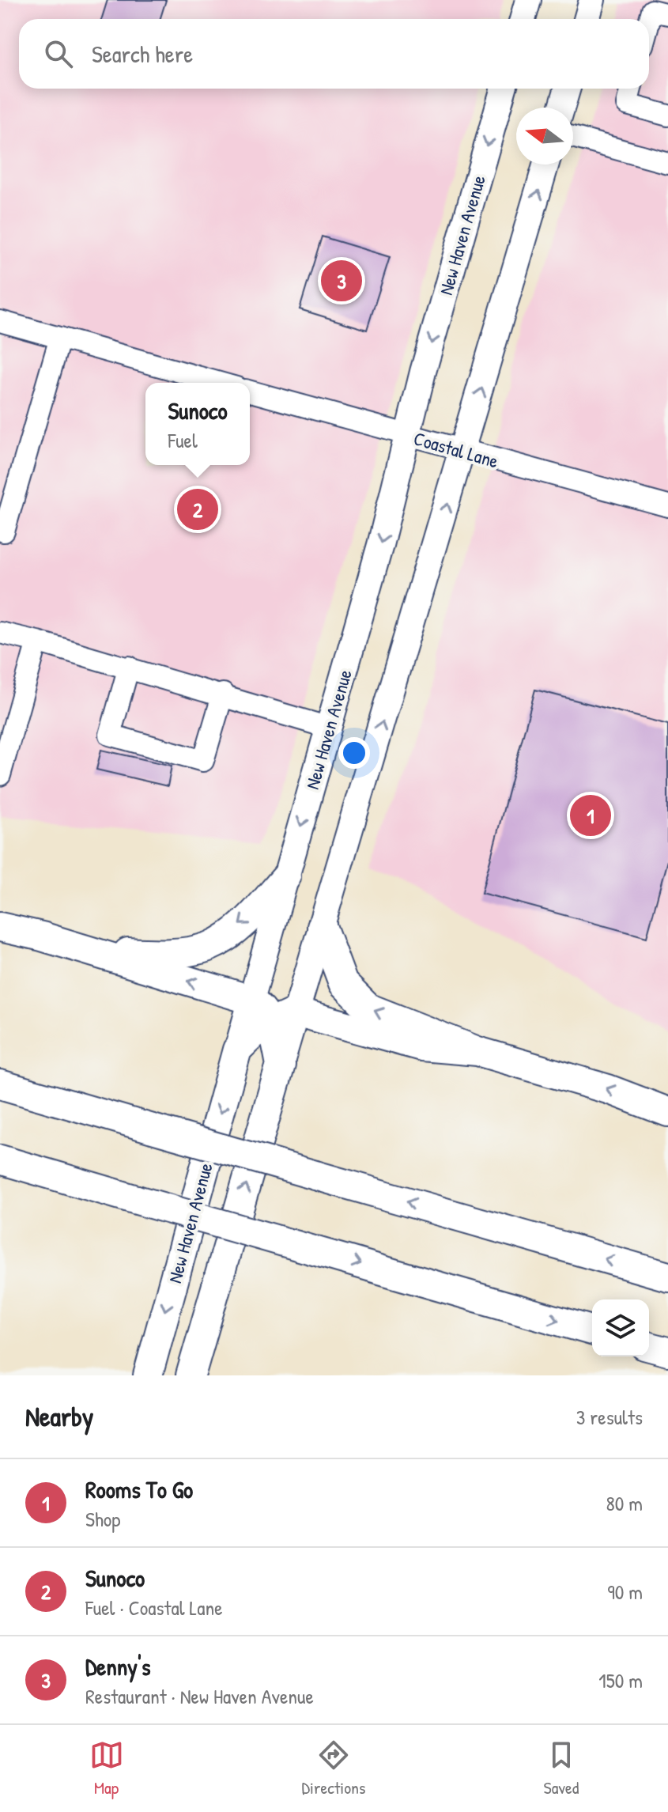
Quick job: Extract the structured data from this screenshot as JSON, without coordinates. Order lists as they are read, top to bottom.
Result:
{
  "streets": {
    "highway": ["New Haven Avenue"],
    "street": ["Coastal Lane"]
  },
  "crossings": [
    ["New Haven Avenue", "Coastal Lane"]
  ],
  "north": "left",
  "page": {
    "search": "Search here",
    "pins": ["3", "2", "1"],
    "popup": ["Sunoco", "Fuel"],
    "heading": ["Nearby", "3 results"],
    "list": [
      {
        "mark": "1",
        "name": "Rooms To Go",
        "note": "Shop",
        "value": "80 m"
      },
      {
        "mark": "2",
        "name": "Sunoco",
        "note": "Fuel · Coastal Lane",
        "value": "90 m"
      },
      {
        "mark": "3",
        "name": "Denny's",
        "note": "Restaurant · New Haven Avenue",
        "value": "150 m"
      }
    ],
    "nav": ["Map", "Directions", "Saved"]
  }
}
